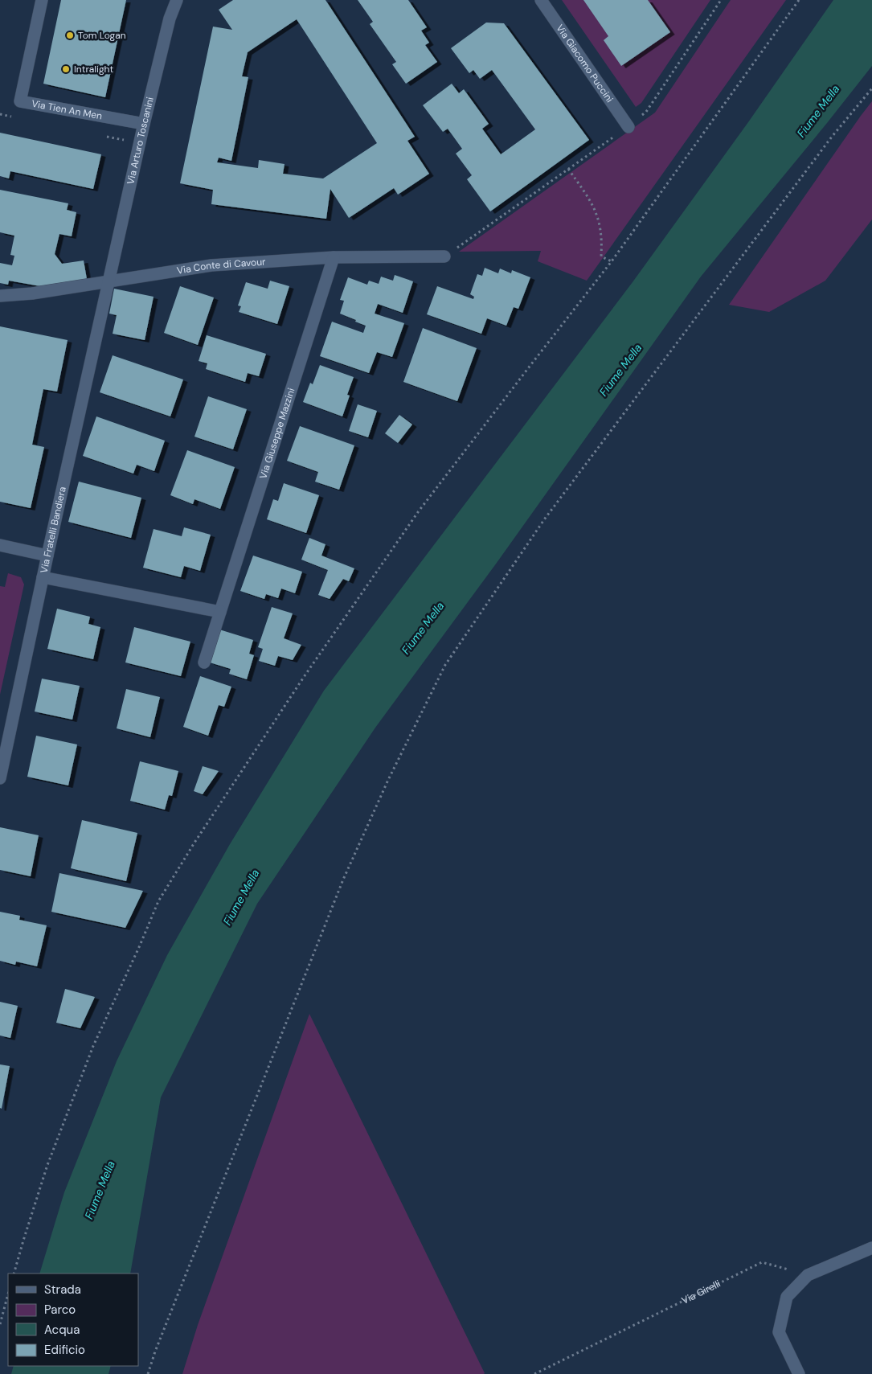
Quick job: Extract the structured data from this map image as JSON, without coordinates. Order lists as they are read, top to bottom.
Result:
{
  "streets": {
    "street": [
      "Via Giacomo Puccini",
      "Via Tien An Men",
      "Via Arturo Toscanini",
      "Via Conte di Cavour",
      "Via Giuseppe Mazzini",
      "Via Fratelli Bandiera"
    ],
    "path": ["Via Girelli"]
  },
  "crossings": [
    ["Via Tien An Men", "Via Arturo Toscanini"],
    ["Via Arturo Toscanini", "Via Conte di Cavour"],
    ["Via Arturo Toscanini", "Via Fratelli Bandiera"],
    ["Via Conte di Cavour", "Via Giuseppe Mazzini"],
    ["Via Conte di Cavour", "Via Fratelli Bandiera"]
  ],
  "water": ["Fiume Mella"],
  "places": ["Tom Logan", "Intralight"],
  "legend": [
    "Strada",
    "Parco",
    "Acqua",
    "Edificio"
  ]
}
